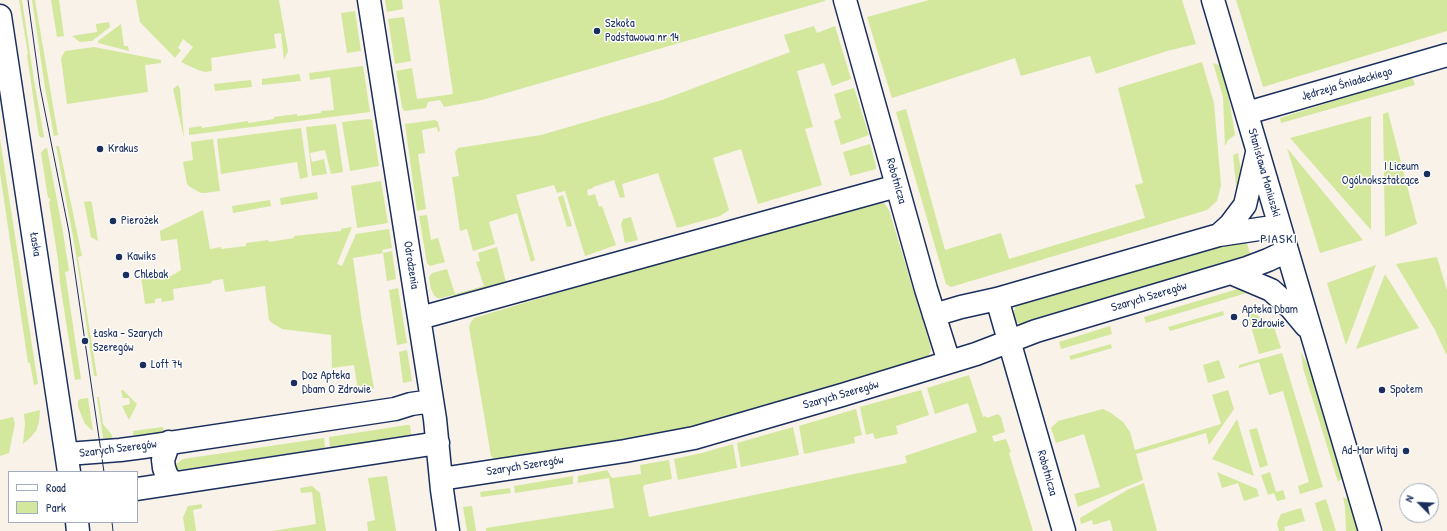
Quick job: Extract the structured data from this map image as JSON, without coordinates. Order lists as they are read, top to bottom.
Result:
{
  "streets": {
    "street": [
      "Jędrzeja Śniadeckiego",
      "Stanisława Moniuszki",
      "Robotnicza",
      "Łaska",
      "Odrodzenia",
      "Szarych Szeregów"
    ]
  },
  "crossings": [
    ["Jędrzeja Śniadeckiego", "Stanisława Moniuszki"],
    ["Stanisława Moniuszki", "Szarych Szeregów"],
    ["Robotnicza", "Szarych Szeregów"],
    ["Łaska", "Szarych Szeregów"],
    ["Odrodzenia", "Szarych Szeregów"]
  ],
  "districts": ["PIASKI"],
  "places": [
    "Szkoła Podstawowa nr 14",
    "Krakus",
    "I Liceum Ogólnokształcące",
    "Pierożek",
    "Kawiks",
    "Chlebak",
    "Apteka Dbam O Zdrowie",
    "Łaska - Szarych Szeregów",
    "Loft 74",
    "Doz Apteka Dbam O Zdrowie",
    "Społem",
    "Ad-Mar Witaj"
  ],
  "legend": ["Road", "Park"],
  "north": "top left"
}
